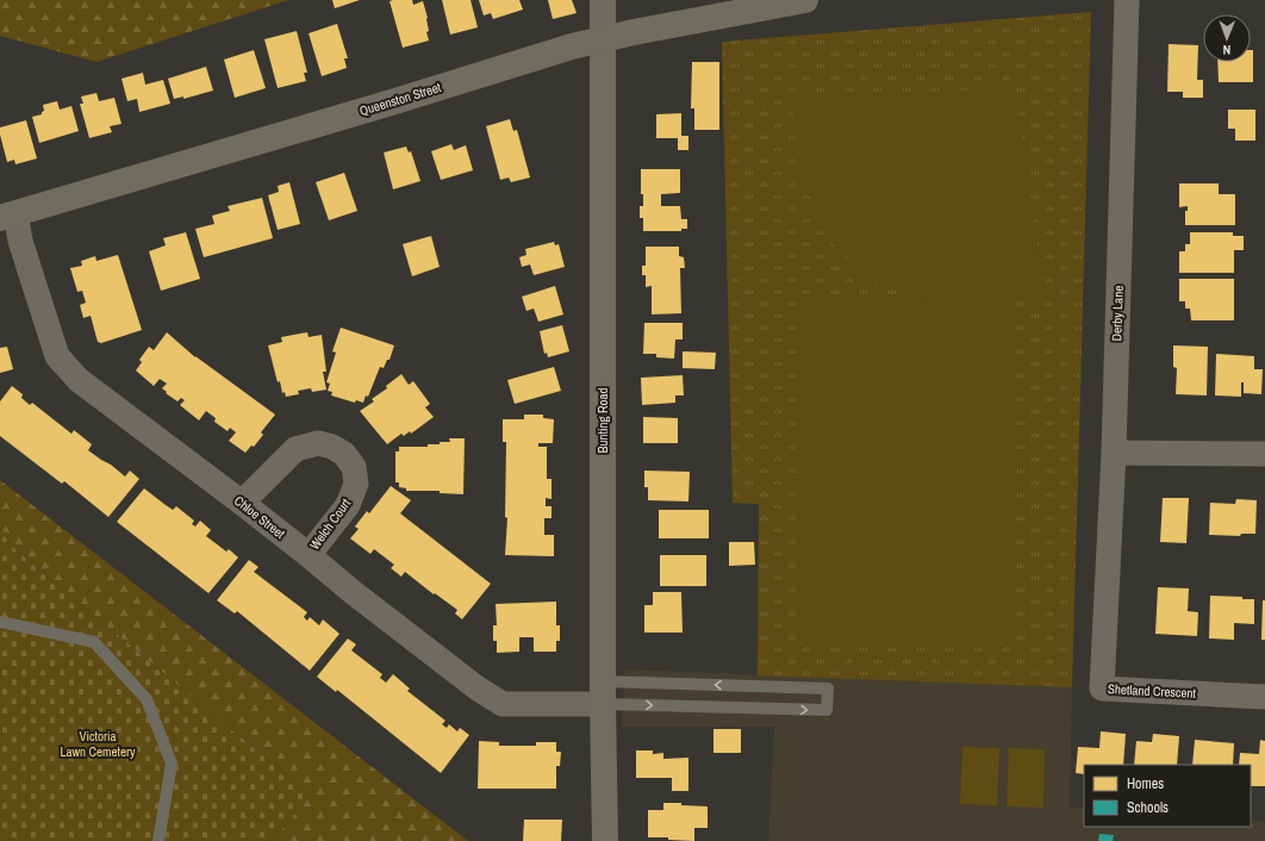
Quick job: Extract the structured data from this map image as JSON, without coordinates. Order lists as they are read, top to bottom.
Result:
{
  "streets": {
    "main road": ["Queenston Street", "Bunting Road"],
    "street": [
      "Derby Lane",
      "Chloe Street",
      "Welch Court",
      "Shetland Crescent"
    ]
  },
  "crossings": [
    ["Queenston Street", "Bunting Road"],
    ["Queenston Street", "Chloe Street"],
    ["Derby Lane", "Shetland Crescent"],
    ["Bunting Road", "Chloe Street"],
    ["Chloe Street", "Welch Court"]
  ],
  "parks": ["Victoria Lawn Cemetery"],
  "legend": ["Homes", "Schools"],
  "north": "bottom"
}
